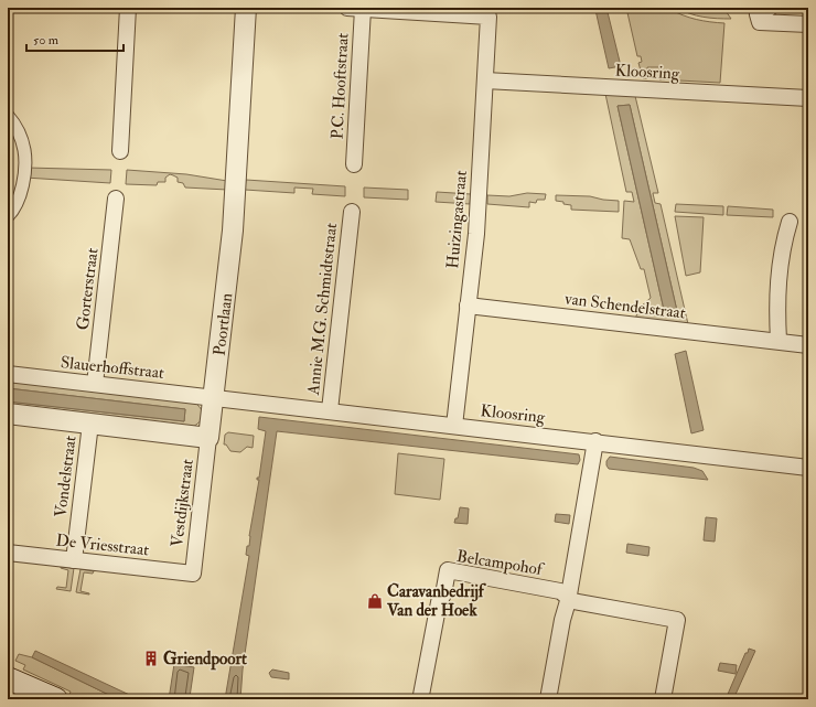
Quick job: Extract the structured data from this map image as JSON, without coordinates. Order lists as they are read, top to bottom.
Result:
{
  "streets": {
    "street": [
      "Kloosring",
      "P.C. Hooftstraat",
      "Huizingastraat",
      "Gorterstraat",
      "van Schendelstraat",
      "Annie M.G. Schmidtstraat",
      "Poortlaan",
      "Slauerhoffstraat",
      "Vondelstraat",
      "Vestdijkstraat",
      "De Vriesstraat",
      "Belcampohof"
    ]
  },
  "crossings": [
    ["Kloosring", "Huizingastraat"],
    ["Kloosring", "Annie M.G. Schmidtstraat"],
    ["Kloosring", "Poortlaan"],
    ["Kloosring", "Slauerhoffstraat"],
    ["P.C. Hooftstraat", "Huizingastraat"],
    ["Huizingastraat", "van Schendelstraat"],
    ["Gorterstraat", "Slauerhoffstraat"],
    ["Poortlaan", "Slauerhoffstraat"],
    ["Poortlaan", "Vestdijkstraat"],
    ["Vondelstraat", "De Vriesstraat"],
    ["Vestdijkstraat", "De Vriesstraat"]
  ],
  "places": {
    "shop": ["Caravanbedrijf Van der Hoek"],
    "building": ["Griendpoort"]
  },
  "scale_bar": "50 m"
}
